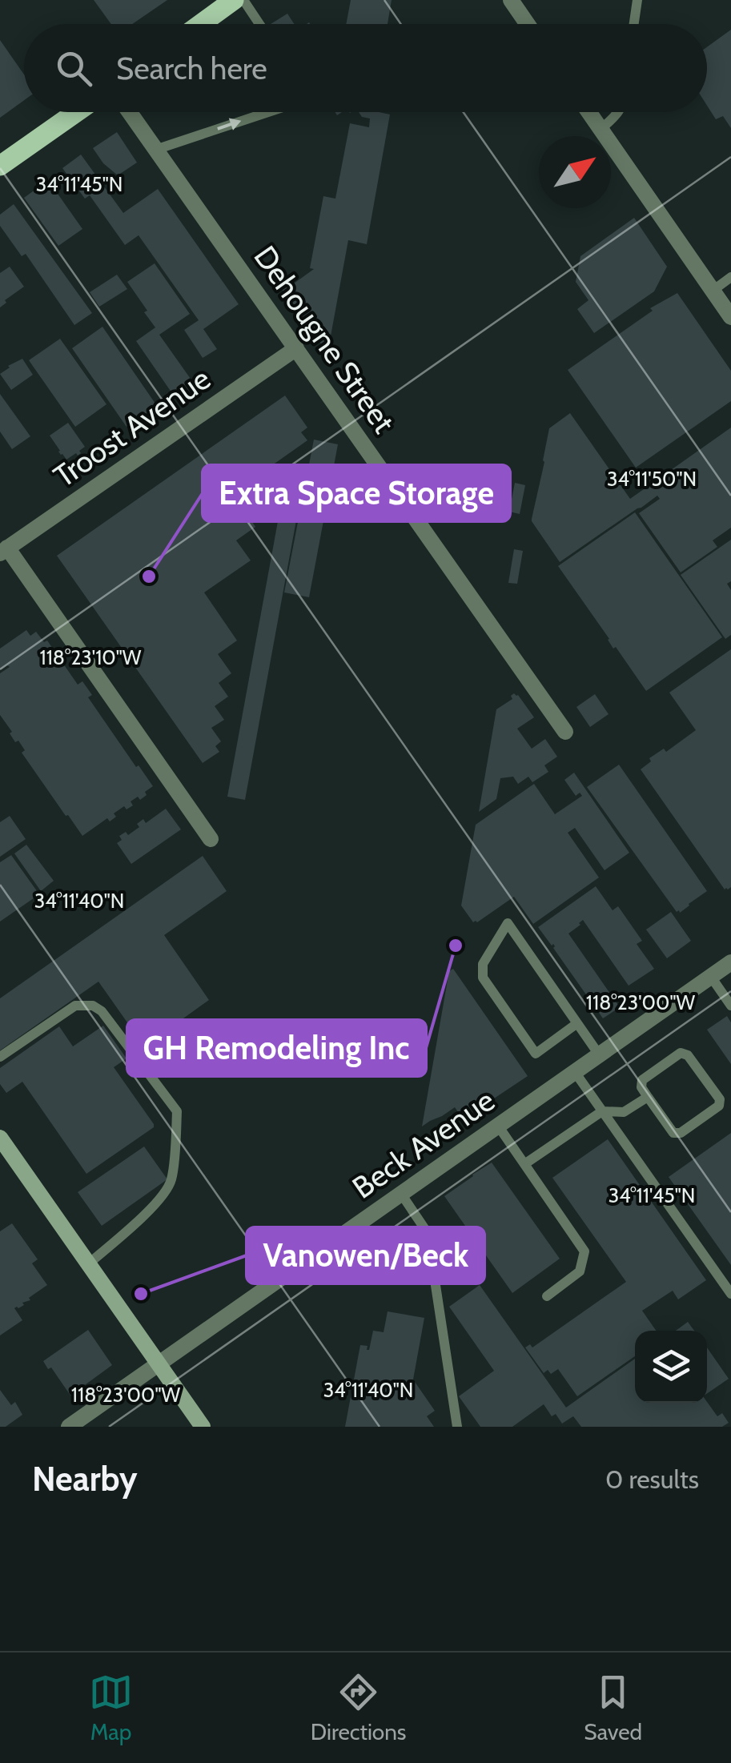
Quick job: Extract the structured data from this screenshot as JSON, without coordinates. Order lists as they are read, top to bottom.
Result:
{
  "streets": {
    "street": ["Dehougne Street", "Troost Avenue", "Beck Avenue"]
  },
  "crossings": [
    ["Dehougne Street", "Troost Avenue"]
  ],
  "places": ["Extra Space Storage", "GH Remodeling Inc", "Vanowen/Beck"],
  "north": "top right",
  "page": {
    "search": "Search here",
    "heading": ["Nearby", "0 results"],
    "nav": ["Map", "Directions", "Saved"]
  },
  "coordinates": [
    "34°11'45\"N",
    "34°11'50\"N",
    "118°23'10\"W",
    "34°11'40\"N",
    "118°23'00\"W"
  ]
}
